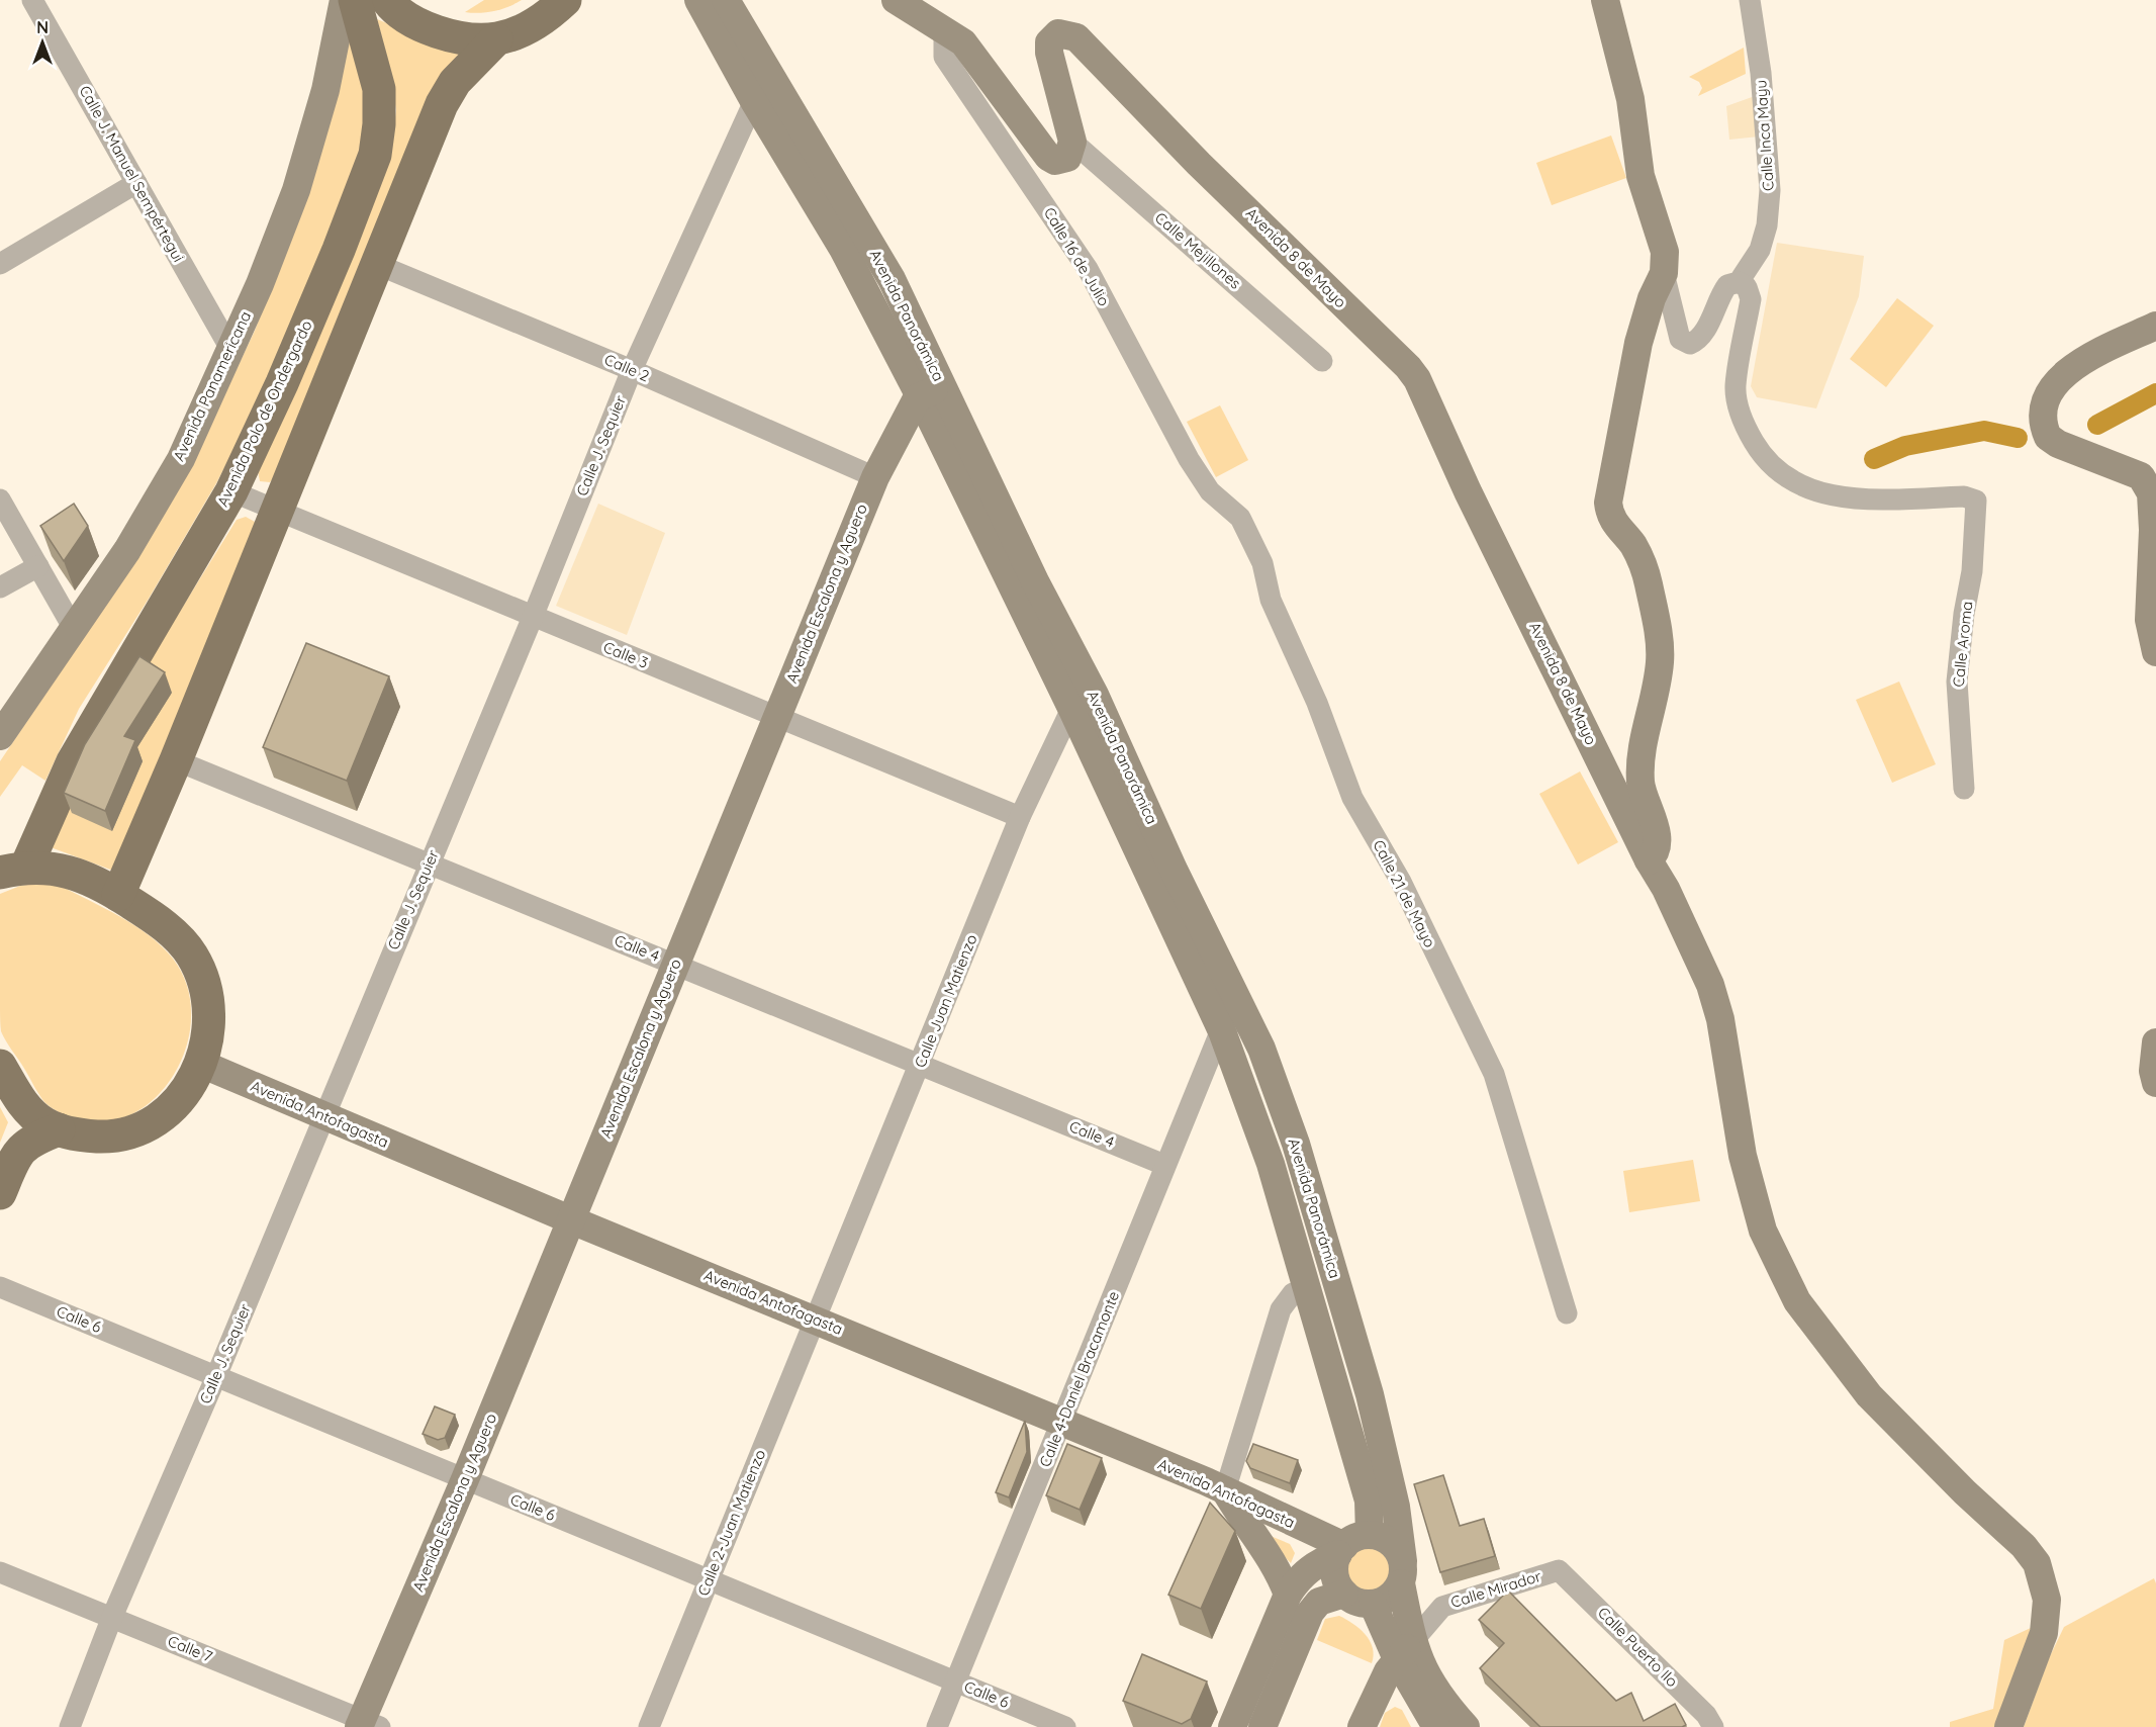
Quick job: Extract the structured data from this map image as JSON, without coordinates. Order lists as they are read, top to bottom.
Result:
{
  "streets": {
    "main road": ["Avenida Polo de Ondergardo"],
    "street": [
      "Calle Inca Mayu",
      "Calle J. Manuel Sempértegui",
      "Calle Mejillones",
      "Calle 16 de Julio",
      "Avenida 8 de Mayo",
      "Avenida Panorámica",
      "Calle 2",
      "Avenida Panamericana",
      "Calle J. Sequier",
      "Avenida Escalona y Aguero",
      "Calle Aroma",
      "Calle 3",
      "Calle 21 de Mayo",
      "Calle 4",
      "Calle Juan Matienzo",
      "Avenida Antofagasta",
      "Calle 6",
      "Calle 4-Daniel Bracamonte",
      "Calle 2-Juan Matienzo",
      "Calle Mirador",
      "Calle Puerto Ilo",
      "Calle 7"
    ]
  },
  "crossings": [
    ["Calle Inca Mayu", "Calle Aroma"],
    ["Calle J. Manuel Sempértegui", "Avenida Panamericana"],
    ["Calle Mejillones", "Avenida 8 de Mayo"],
    ["Calle 16 de Julio", "Calle 21 de Mayo"],
    ["Avenida Panorámica", "Calle J. Sequier"],
    ["Avenida Panorámica", "Avenida Escalona y Aguero"],
    ["Avenida Panorámica", "Calle Juan Matienzo"],
    ["Avenida Panorámica", "Avenida Antofagasta"],
    ["Avenida Panorámica", "Calle 4-Daniel Bracamonte"],
    ["Avenida Panorámica", "Calle Mirador"],
    ["Calle 2", "Calle J. Sequier"],
    ["Calle 2", "Avenida Escalona y Aguero"],
    ["Avenida Polo de Ondergardo", "Calle 3"],
    ["Calle J. Sequier", "Calle 3"],
    ["Calle J. Sequier", "Calle 4"],
    ["Calle J. Sequier", "Avenida Antofagasta"],
    ["Calle J. Sequier", "Calle 6"],
    ["Calle J. Sequier", "Calle 7"],
    ["Avenida Escalona y Aguero", "Calle 3"],
    ["Avenida Escalona y Aguero", "Calle 4"],
    ["Avenida Escalona y Aguero", "Avenida Antofagasta"],
    ["Avenida Escalona y Aguero", "Calle 6"],
    ["Avenida Escalona y Aguero", "Calle 7"],
    ["Calle 3", "Calle Juan Matienzo"],
    ["Calle 4", "Calle Juan Matienzo"],
    ["Calle 4", "Calle 4-Daniel Bracamonte"],
    ["Calle Juan Matienzo", "Avenida Antofagasta"],
    ["Calle Juan Matienzo", "Calle 2-Juan Matienzo"],
    ["Avenida Antofagasta", "Calle 4-Daniel Bracamonte"],
    ["Avenida Antofagasta", "Calle 2-Juan Matienzo"],
    ["Calle 6", "Calle 4-Daniel Bracamonte"],
    ["Calle 6", "Calle 2-Juan Matienzo"],
    ["Calle Mirador", "Calle Puerto Ilo"]
  ],
  "north": "top"
}
